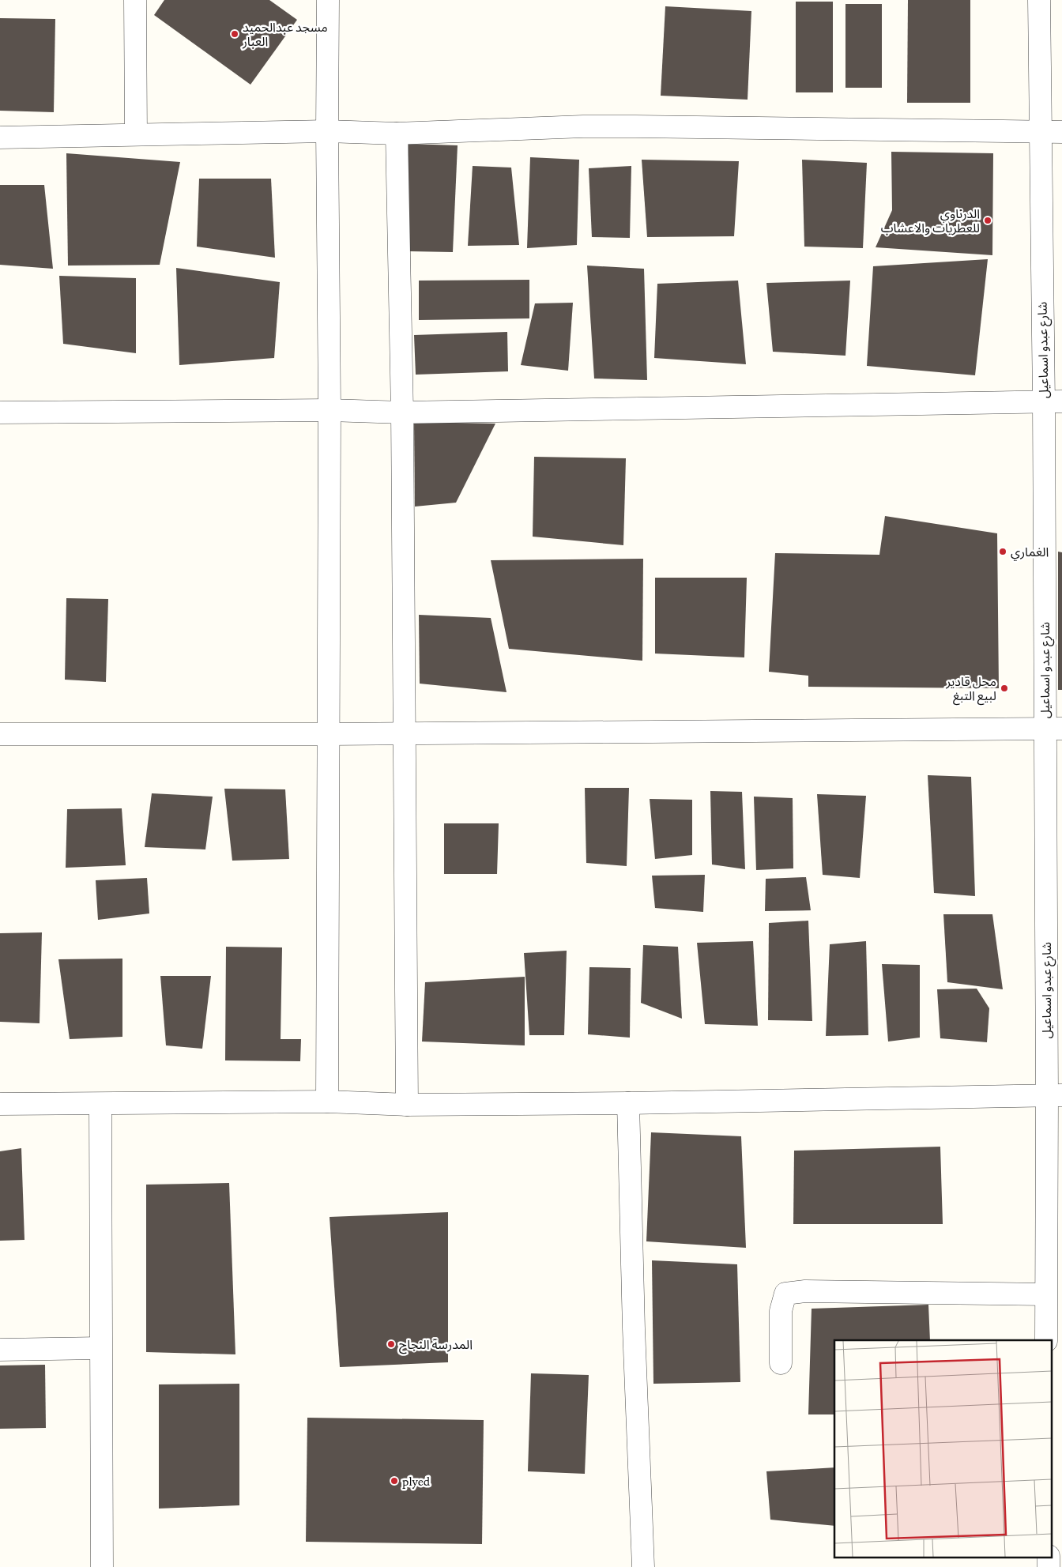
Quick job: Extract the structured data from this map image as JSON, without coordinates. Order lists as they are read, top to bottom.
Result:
{
  "streets": {
    "street": ["شارع عبدو اسماعيل"]
  },
  "places": [
    "مسجد عبدالحميد العبار",
    "الدرناوي للعطريات والاعشاب",
    "الغماري",
    "محل قادير لبيع التبغ",
    "المدرسة النجاح",
    "plyed"
  ]
}
